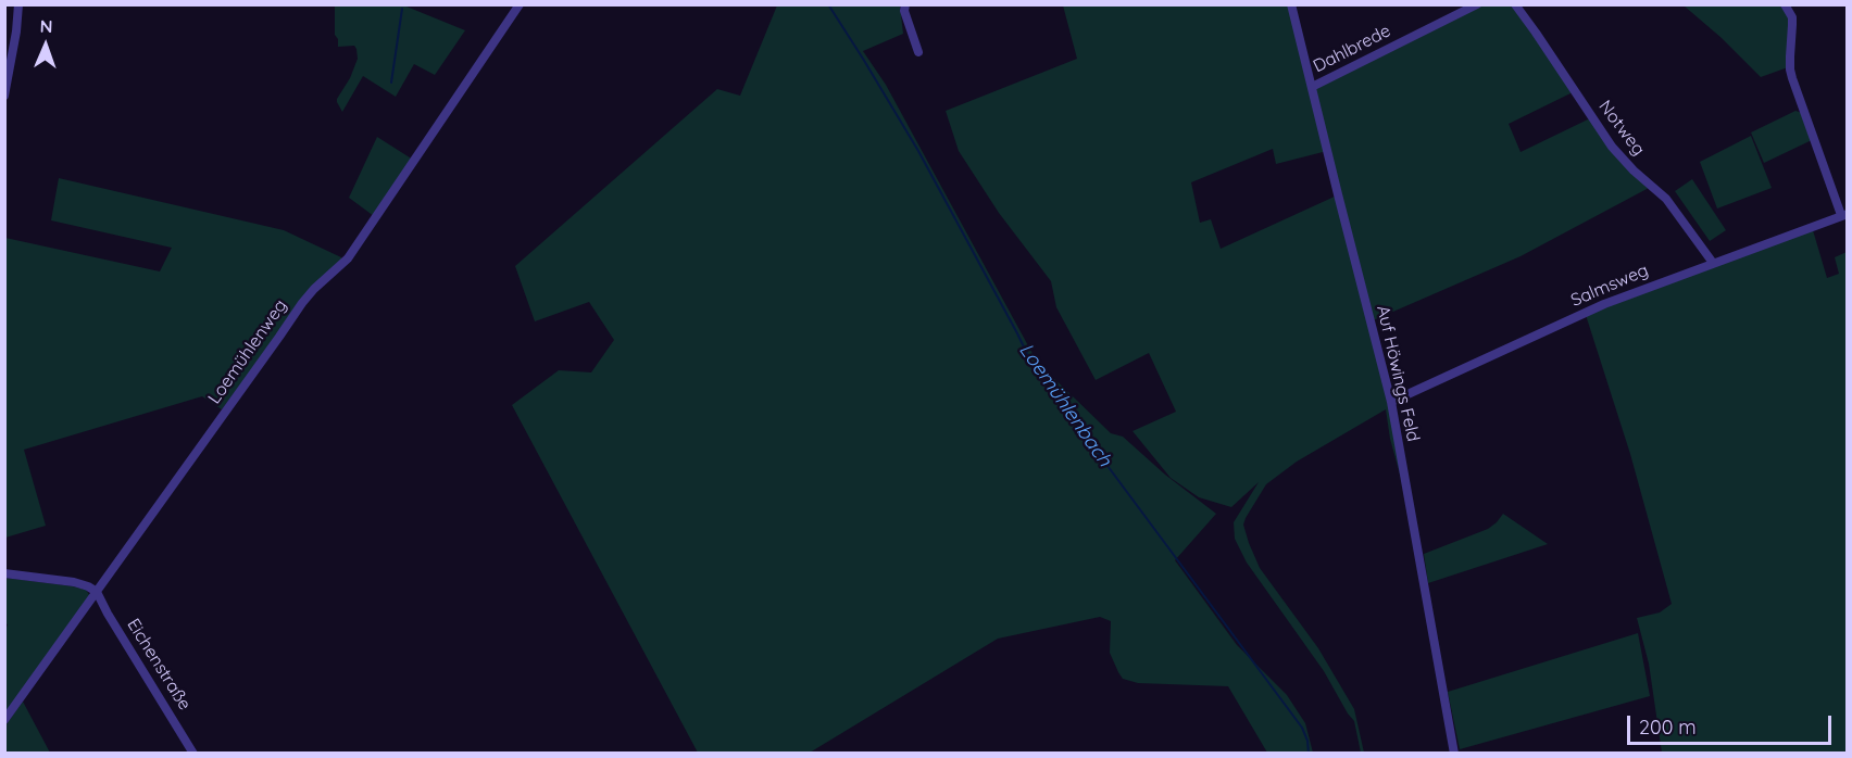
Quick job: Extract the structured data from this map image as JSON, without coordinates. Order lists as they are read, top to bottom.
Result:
{
  "streets": {
    "street": [
      "Dahlbrede",
      "Notweg",
      "Salmsweg",
      "Loemühlenweg",
      "Auf Höwings Feld",
      "Eichenstraße"
    ]
  },
  "crossings": [
    ["Dahlbrede", "Auf Höwings Feld"],
    ["Notweg", "Salmsweg"],
    ["Salmsweg", "Auf Höwings Feld"],
    ["Loemühlenweg", "Eichenstraße"]
  ],
  "water": ["Loemühlenbach"],
  "scale_bar": "200 m",
  "north": "top"
}
